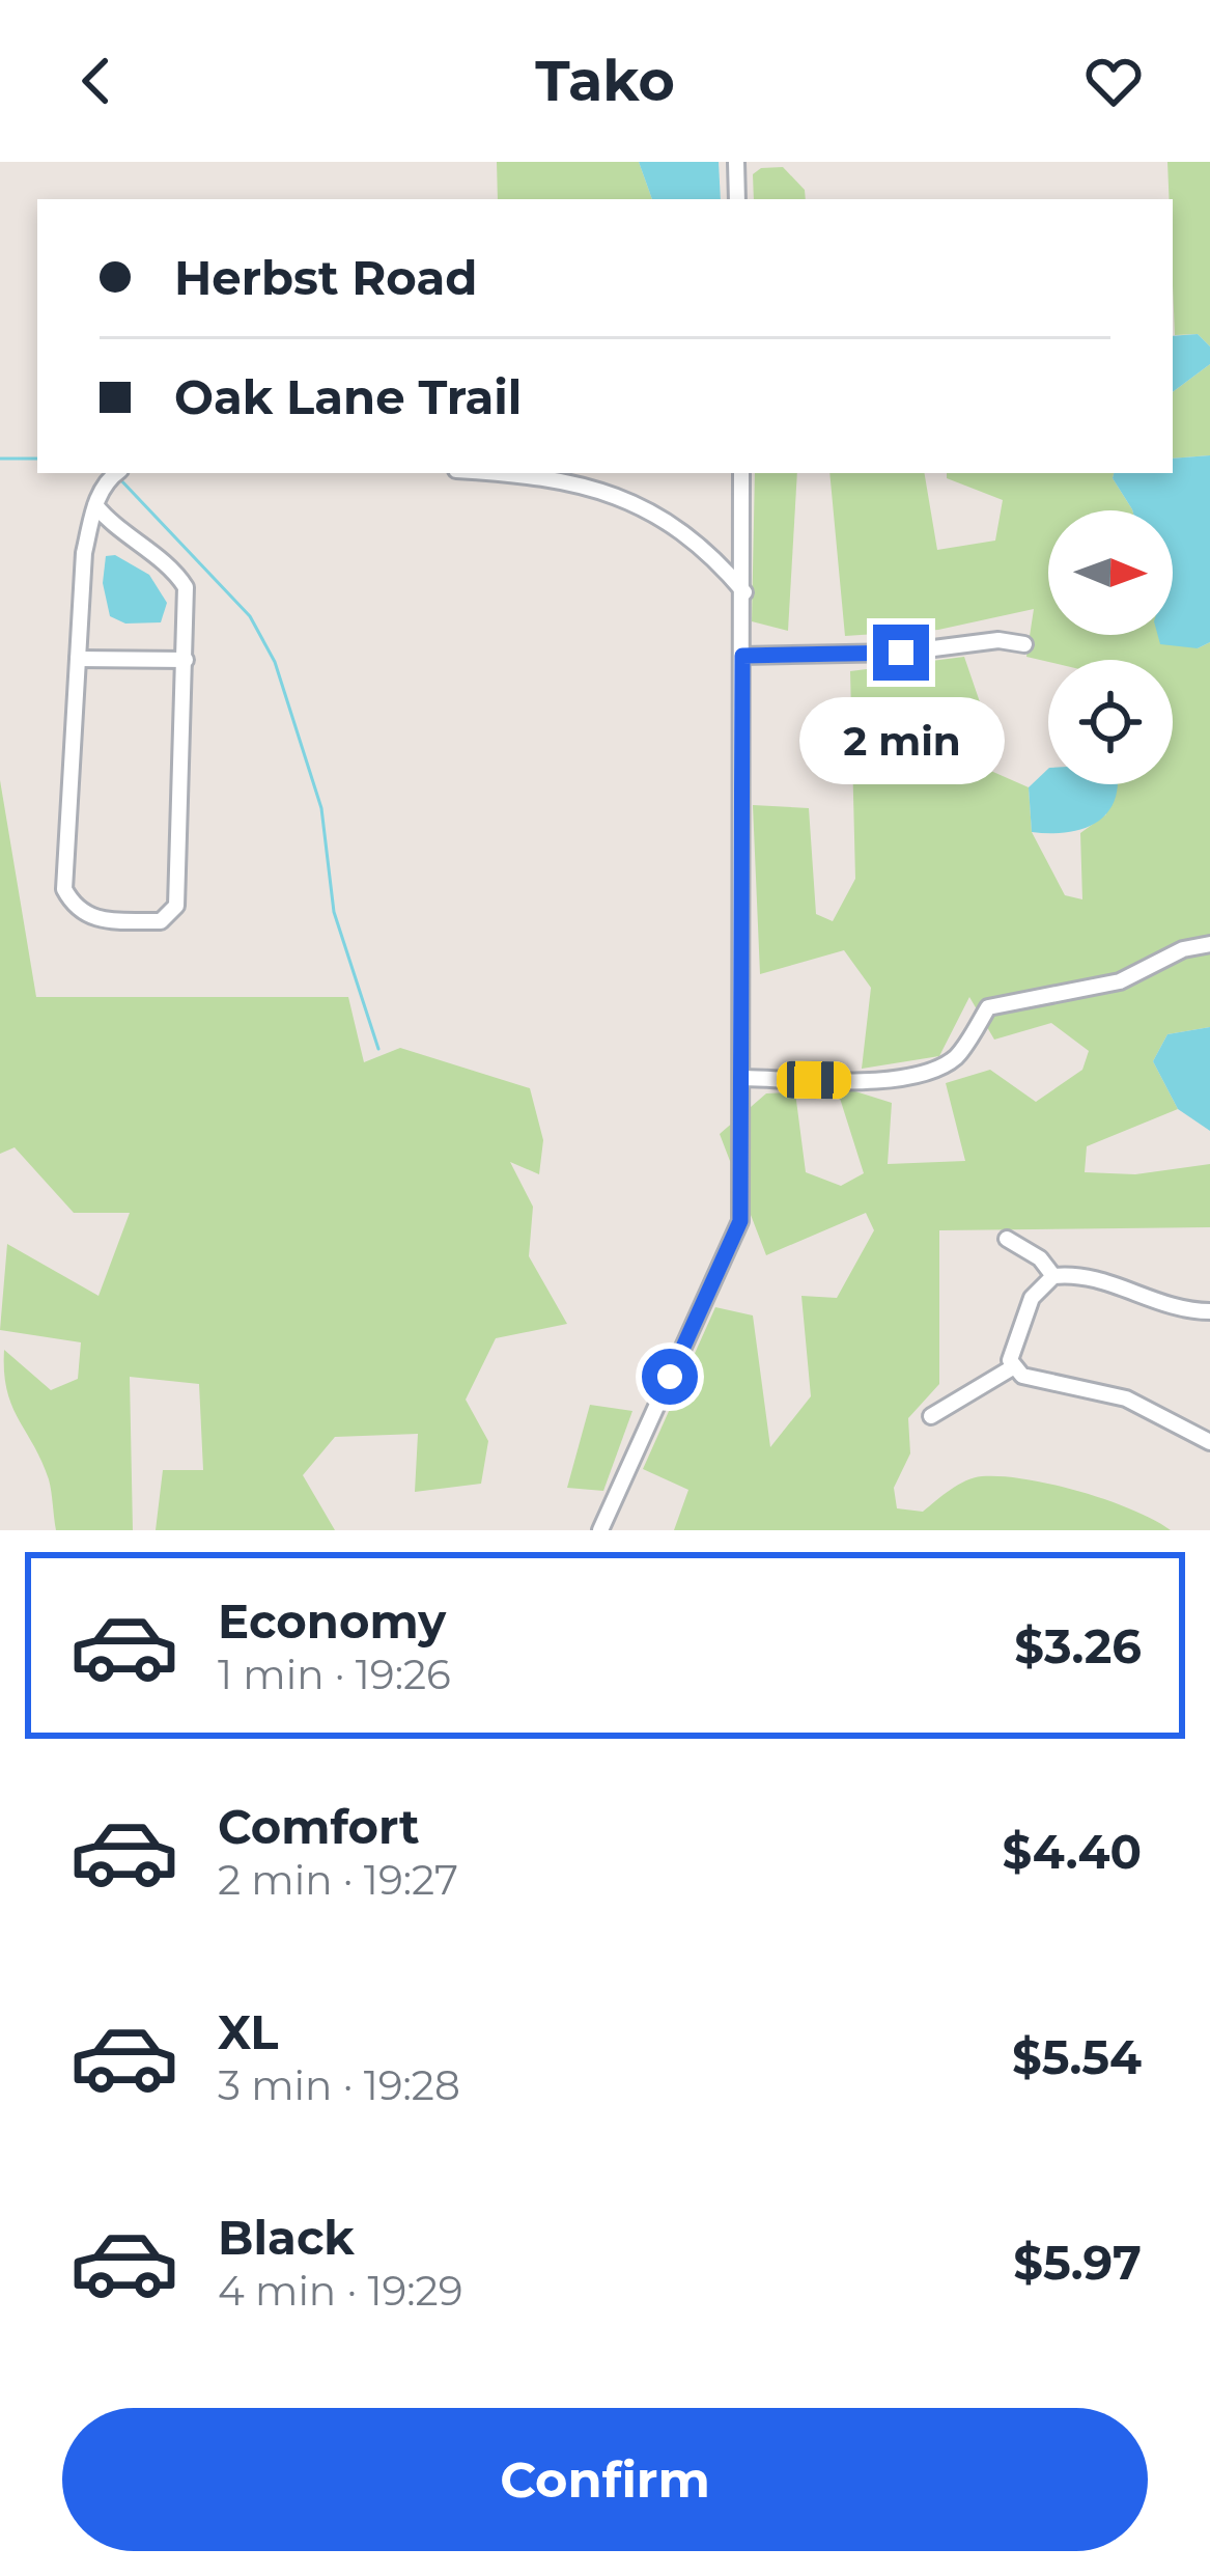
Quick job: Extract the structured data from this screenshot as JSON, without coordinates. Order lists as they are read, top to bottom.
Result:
{
  "north": "right",
  "page": {
    "header": "Tako",
    "banner": ["Herbst Road", "Oak Lane Trail"],
    "bubble": "2 min",
    "list": [
      {
        "name": "Economy",
        "note": "1 min · 19:26",
        "value": "$3.26"
      },
      {
        "name": "Comfort",
        "note": "2 min · 19:27",
        "value": "$4.40"
      },
      {
        "name": "XL",
        "note": "3 min · 19:28",
        "value": "$5.54"
      },
      {
        "name": "Black",
        "note": "4 min · 19:29",
        "value": "$5.97"
      }
    ],
    "buttons": "Confirm"
  }
}
